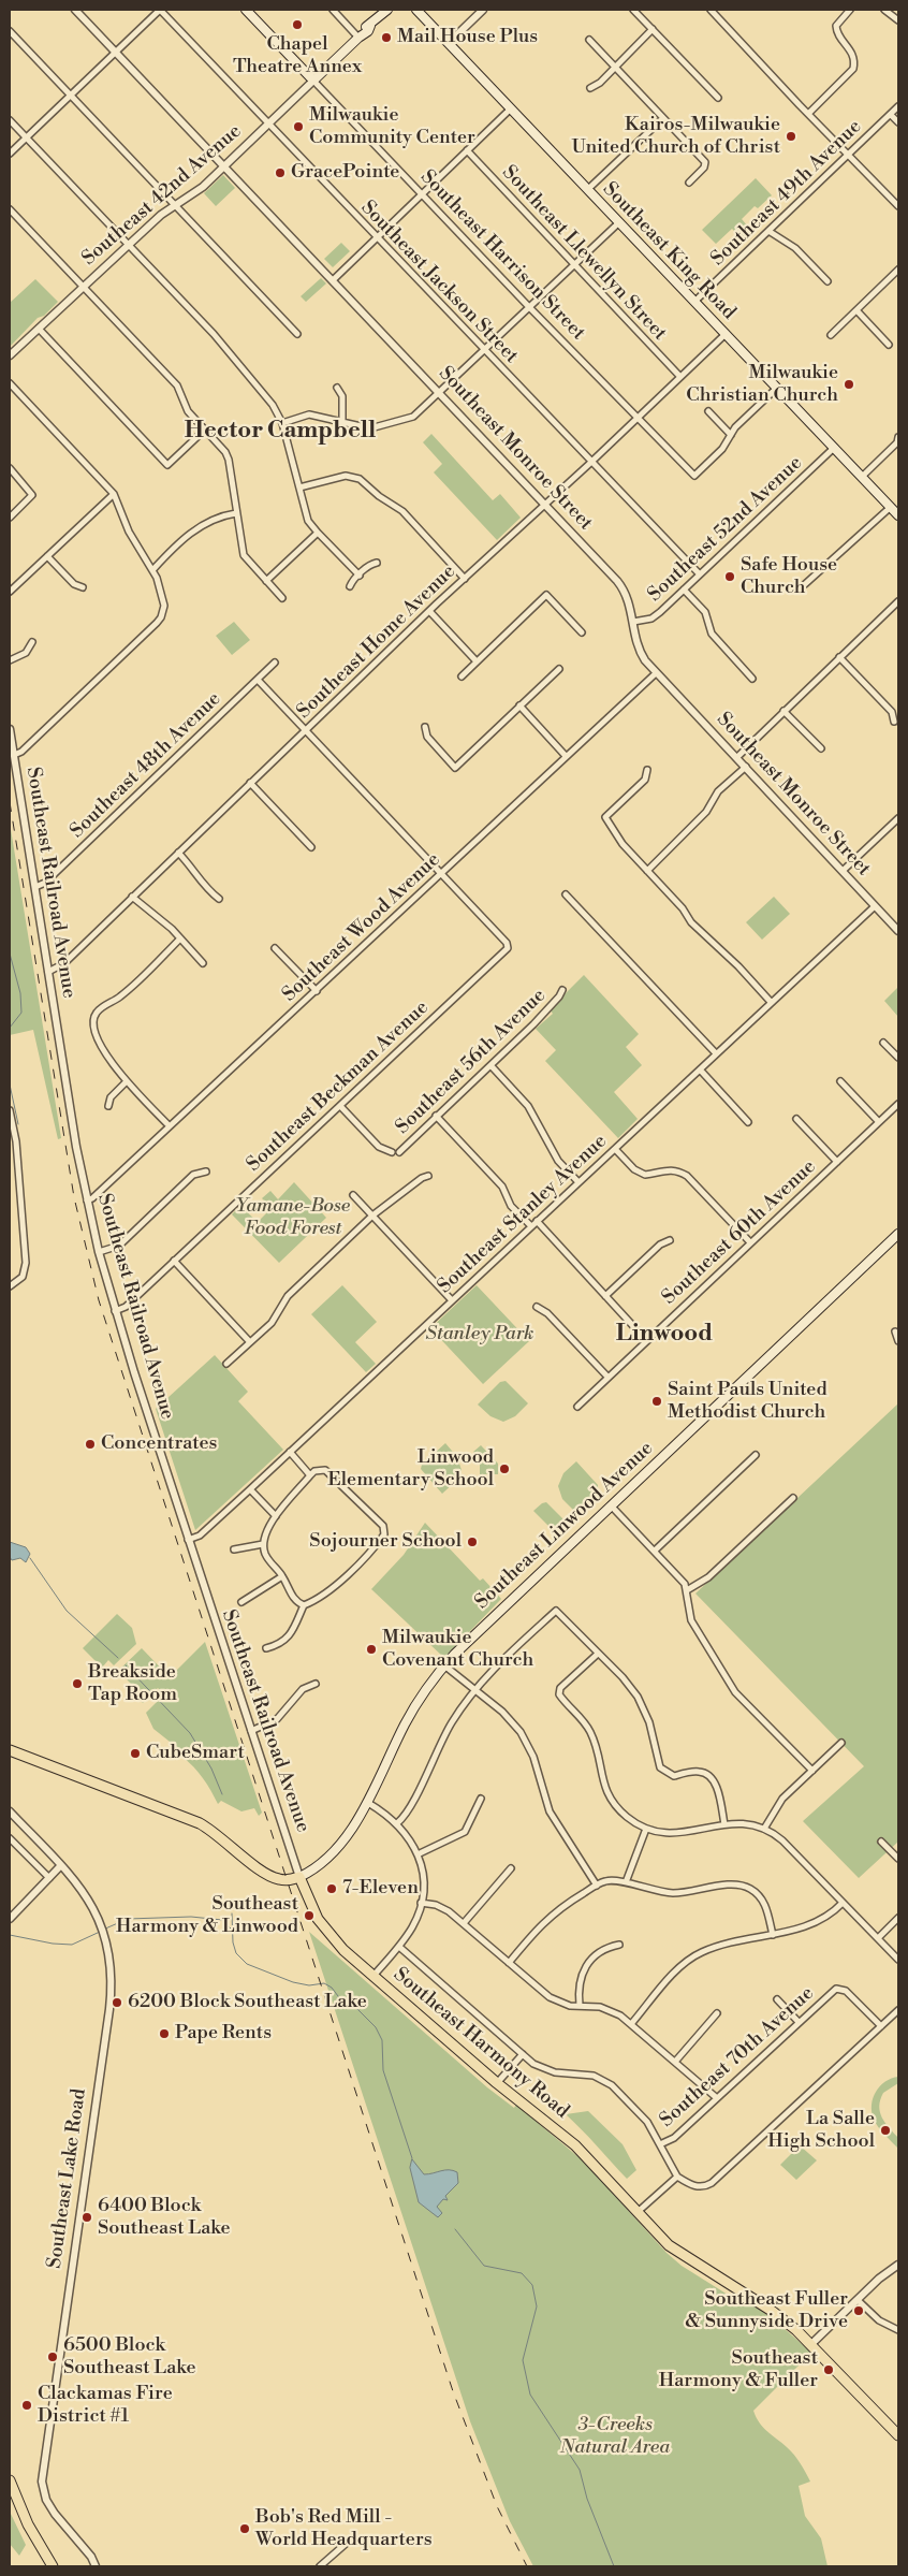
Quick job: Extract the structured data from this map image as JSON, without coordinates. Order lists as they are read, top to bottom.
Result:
{
  "streets": {
    "main road": [
      "Southeast 42nd Avenue",
      "Southeast King Road",
      "Southeast Harrison Street",
      "Southeast Linwood Avenue",
      "Southeast Harmony Road"
    ],
    "street": [
      "Southeast 49th Avenue",
      "Southeast Llewellyn Street",
      "Southeast Jackson Street",
      "Southeast Monroe Street",
      "Southeast 52nd Avenue",
      "Southeast Home Avenue",
      "Southeast 48th Avenue",
      "Southeast Railroad Avenue",
      "Southeast Wood Avenue",
      "Southeast 56th Avenue",
      "Southeast Beckman Avenue",
      "Southeast Stanley Avenue",
      "Southeast 60th Avenue",
      "Southeast 70th Avenue",
      "Southeast Lake Road"
    ]
  },
  "crossings": [
    ["Southeast 49th Avenue", "Southeast King Road"],
    ["Southeast 42nd Avenue", "Southeast Harrison Street"],
    ["Southeast 42nd Avenue", "Southeast Jackson Street"],
    ["Southeast 42nd Avenue", "Southeast Monroe Street"],
    ["Southeast King Road", "Southeast 52nd Avenue"],
    ["Southeast King Road", "Southeast Home Avenue"],
    ["Southeast Llewellyn Street", "Southeast Home Avenue"],
    ["Southeast Harrison Street", "Southeast Home Avenue"],
    ["Southeast Jackson Street", "Southeast 52nd Avenue"],
    ["Southeast Jackson Street", "Southeast Home Avenue"],
    ["Southeast Monroe Street", "Southeast 52nd Avenue"],
    ["Southeast Monroe Street", "Southeast Home Avenue"],
    ["Southeast Monroe Street", "Southeast Wood Avenue"],
    ["Southeast Monroe Street", "Southeast Stanley Avenue"],
    ["Southeast Home Avenue", "Southeast Railroad Avenue"],
    ["Southeast 48th Avenue", "Southeast Railroad Avenue"],
    ["Southeast Railroad Avenue", "Southeast Wood Avenue"],
    ["Southeast Railroad Avenue", "Southeast Beckman Avenue"],
    ["Southeast Railroad Avenue", "Southeast Stanley Avenue"],
    ["Southeast Railroad Avenue", "Southeast Linwood Avenue"],
    ["Southeast Railroad Avenue", "Southeast Harmony Road"],
    ["Southeast Wood Avenue", "Southeast Beckman Avenue"],
    ["Southeast Linwood Avenue", "Southeast Harmony Road"]
  ],
  "districts": ["Hector Campbell", "Linwood"],
  "parks": ["Yamane-Bose Food Forest", "Stanley Park", "3-Creeks Natural Area"],
  "places": [
    "Chapel Theatre Annex",
    "Mail House Plus",
    "Milwaukie Community Center",
    "Kairos-Milwaukie United Church of Christ",
    "GracePointe",
    "Milwaukie Christian Church",
    "Safe House Church",
    "Saint Pauls United Methodist Church",
    "Concentrates",
    "Linwood Elementary School",
    "Sojourner School",
    "Milwaukie Covenant Church",
    "Breakside Tap Room",
    "CubeSmart",
    "7-Eleven",
    "Southeast Harmony & Linwood",
    "6200 Block Southeast Lake",
    "Pape Rents",
    "La Salle High School",
    "6400 Block Southeast Lake",
    "Southeast Fuller & Sunnyside Drive",
    "6500 Block Southeast Lake",
    "Southeast Harmony & Fuller",
    "Clackamas Fire District #1",
    "Bob's Red Mill - World Headquarters"
  ]
}
